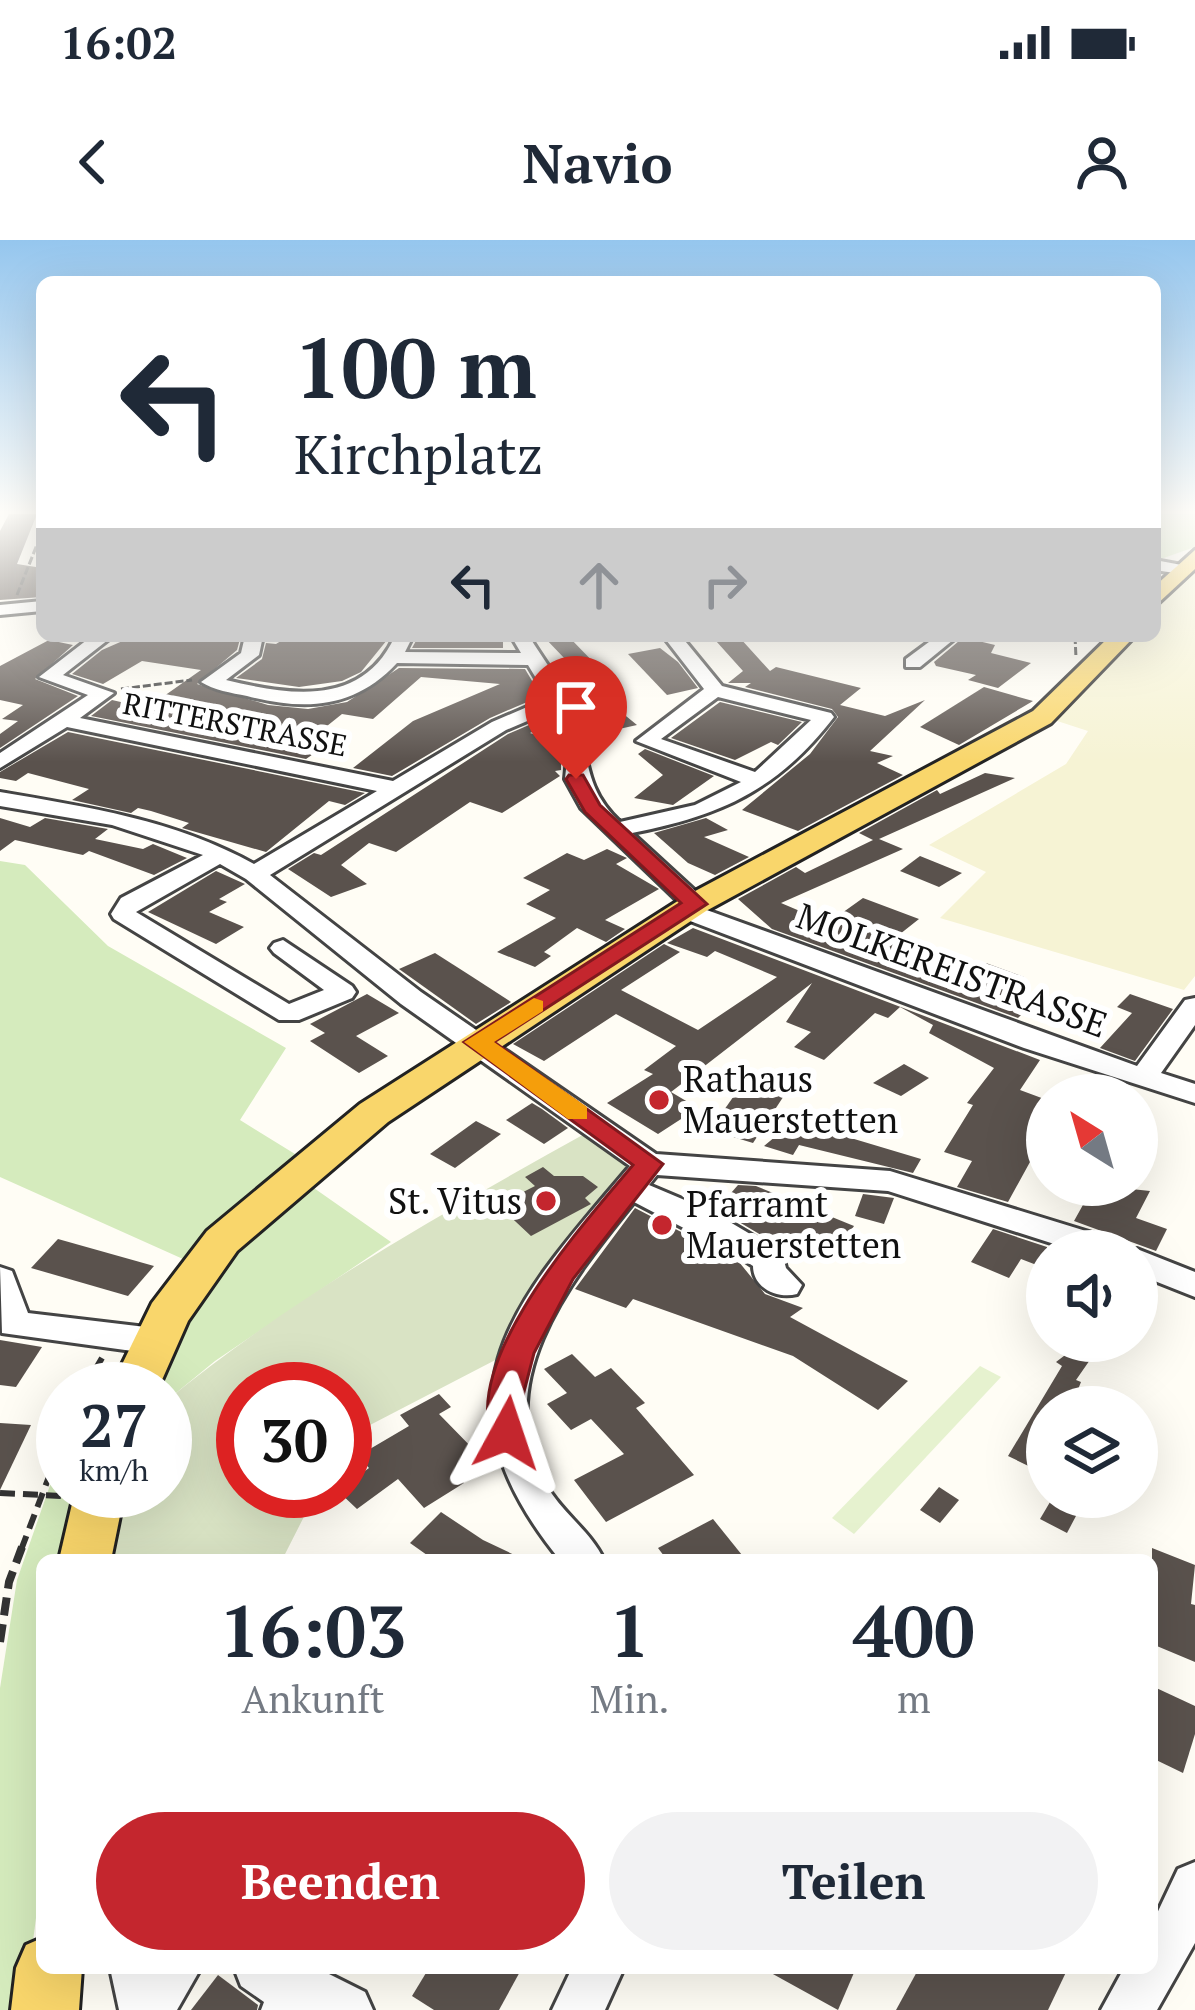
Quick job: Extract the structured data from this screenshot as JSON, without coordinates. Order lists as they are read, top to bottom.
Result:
{
  "streets": {
    "street": ["RITTERSTRASSE", "MOLKEREISTRASSE"]
  },
  "places": ["Rathaus Mauerstetten", "St. Vitus", "Pfarramt Mauerstetten"],
  "north": "top left",
  "page": {
    "status": "16:02",
    "header": "Navio",
    "turn": ["100 m", "Kirchplatz"],
    "speed": "27 km/h",
    "limit": "30",
    "eta": [
      "16:03",
      "Ankunft",
      "1",
      "Min.",
      "400",
      "m"
    ],
    "buttons": ["Beenden", "Teilen"]
  }
}
